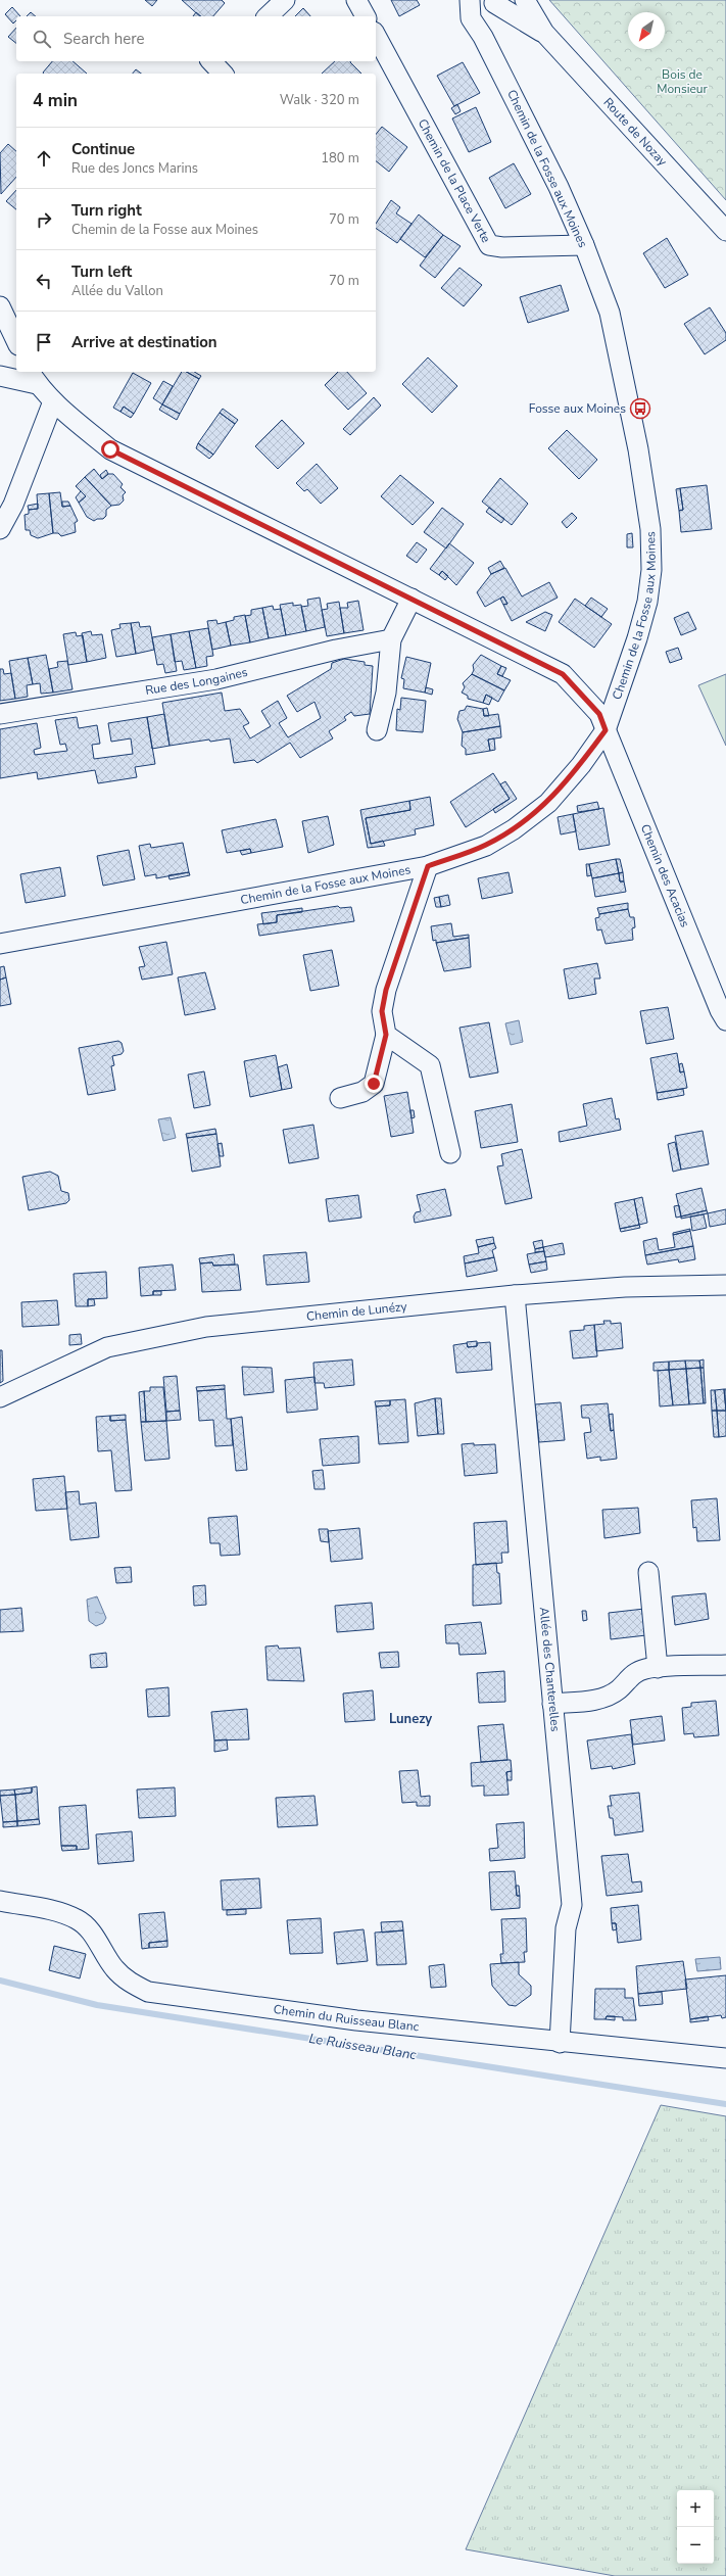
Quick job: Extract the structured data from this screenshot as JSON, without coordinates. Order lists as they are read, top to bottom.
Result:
{
  "streets": {
    "street": [
      "Route de Nozay",
      "Chemin de la Fosse aux Moines",
      "Chemin de la Place Verte",
      "Rue des Longaines",
      "Chemin des Acacias",
      "Chemin de Lunézy",
      "Allée des Chanterelles",
      "Chemin du Ruisseau Blanc"
    ]
  },
  "crossings": [
    ["Route de Nozay", "Chemin de la Fosse aux Moines"],
    ["Chemin de la Fosse aux Moines", "Chemin de la Place Verte"],
    ["Chemin de la Fosse aux Moines", "Chemin des Acacias"],
    ["Chemin de Lunézy", "Allée des Chanterelles"],
    ["Allée des Chanterelles", "Chemin du Ruisseau Blanc"]
  ],
  "districts": ["Lunezy"],
  "water": ["Le Ruisseau Blanc"],
  "parks": ["Bois de Monsieur"],
  "places": {
    "bus stop": ["Fosse aux Moines"]
  },
  "north": "bottom left",
  "page": {
    "search": "Search here",
    "heading": ["4 min", "Walk · 320 m"],
    "list": [
      ["Continue", "Rue des Joncs Marins", "180 m"],
      ["Turn right", "Chemin de la Fosse aux Moines", "70 m"],
      ["Turn left", "Allée du Vallon", "70 m"],
      "Arrive at destination"
    ],
    "map_buttons": ["+", "−"]
  }
}
